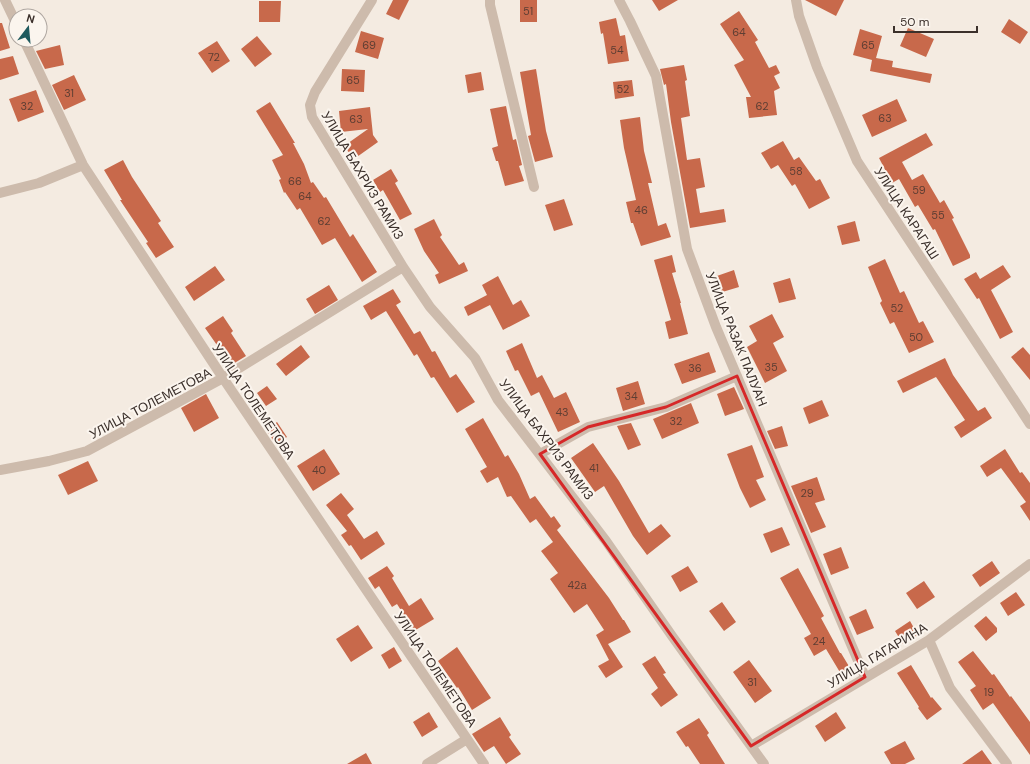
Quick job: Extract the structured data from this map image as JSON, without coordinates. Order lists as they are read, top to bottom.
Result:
{
  "streets": {
    "street": [
      "УЛИЦА БАХРИЗ РАМИЗ",
      "УЛИЦА КАРАГАШ",
      "УЛИЦА РАЗАК ПАЛУАН",
      "УЛИЦА ТОЛЕМЕТОВА",
      "УЛИЦА ГАГАРИНА"
    ]
  },
  "crossings": [
    ["УЛИЦА БАХРИЗ РАМИЗ", "УЛИЦА ТОЛЕМЕТОВА"],
    ["УЛИЦА БАХРИЗ РАМИЗ", "УЛИЦА ГАГАРИНА"],
    ["УЛИЦА РАЗАК ПАЛУАН", "УЛИЦА ГАГАРИНА"]
  ],
  "house_numbers": [
    "51",
    "64",
    "69",
    "65",
    "54",
    "72",
    "65",
    "52",
    "31",
    "32",
    "62",
    "63",
    "63",
    "58",
    "66",
    "59",
    "64",
    "46",
    "55",
    "62",
    "52",
    "50",
    "35",
    "36",
    "34",
    "43",
    "32",
    "41",
    "40",
    "29",
    "42а",
    "24",
    "31",
    "19"
  ],
  "scale_bar": "50 m",
  "north": "top"
}
